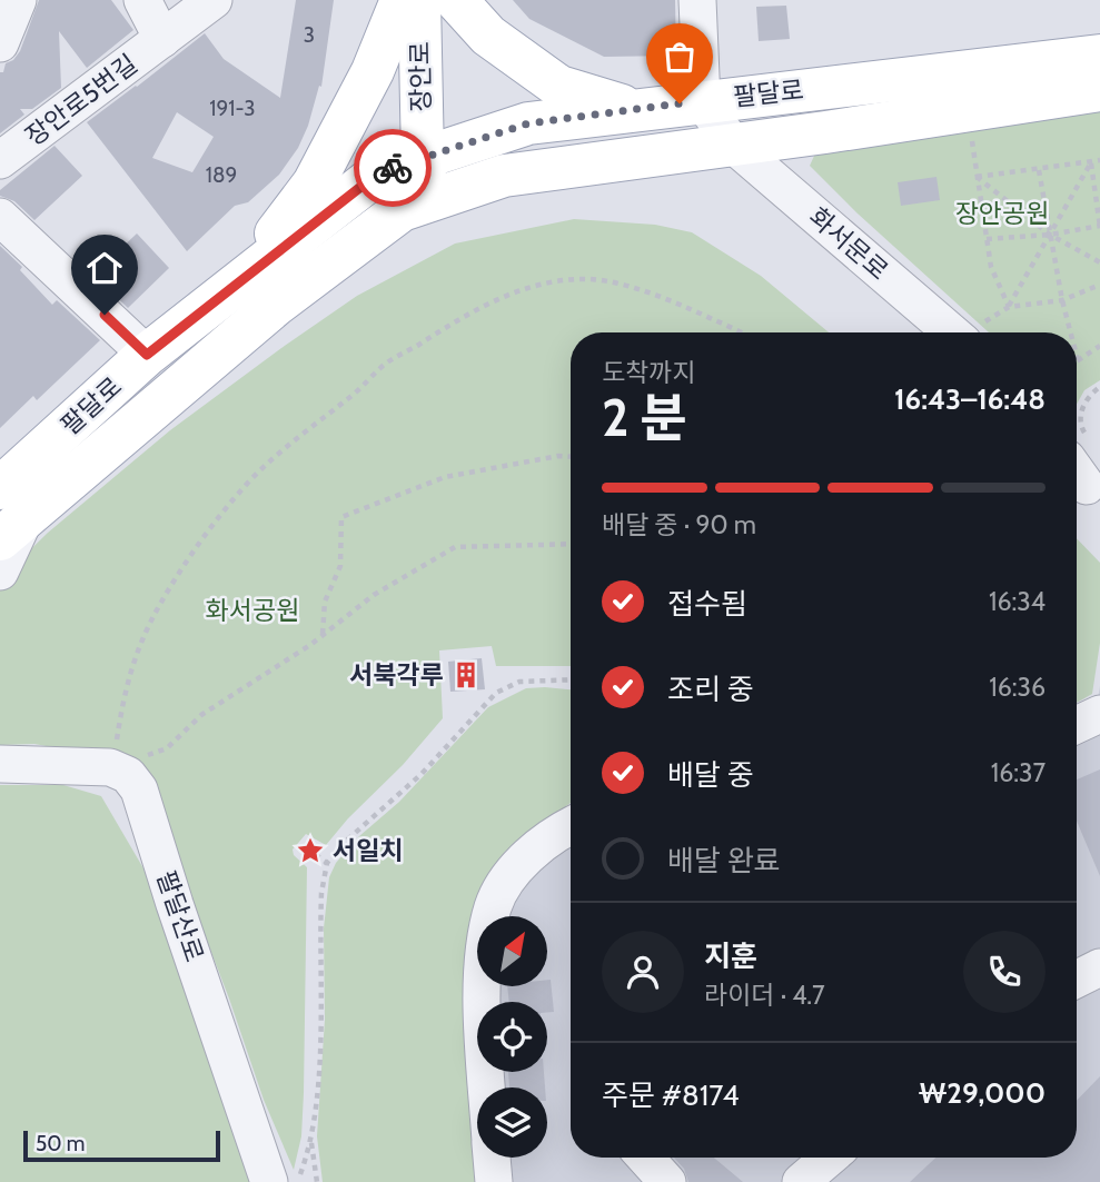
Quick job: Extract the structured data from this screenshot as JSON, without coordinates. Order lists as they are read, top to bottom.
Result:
{
  "streets": {
    "main road": ["장안로", "팔달로"],
    "street": ["장안로5번길", "화서문로", "팔달산로"]
  },
  "crossings": [
    ["장안로", "팔달로"],
    ["팔달로", "화서문로"]
  ],
  "parks": ["장안공원", "화서공원"],
  "places": {
    "building": ["서북각루"],
    "place": ["서일치"]
  },
  "house_numbers": ["3", "191-3", "189"],
  "scale_bar": "50 m",
  "north": "top right",
  "page": {
    "heading": ["2 분", "도착까지", "16:43–16:48"],
    "panel": [
      "지훈",
      "라이더 · 4.7",
      "주문 #8174",
      "₩29,000"
    ],
    "bar": "배달 중 · 90 m",
    "list": [
      ["접수됨", "16:34"],
      ["조리 중", "16:36"],
      ["배달 중", "16:37"],
      "배달 완료"
    ],
    "scale": "50 m"
  }
}
